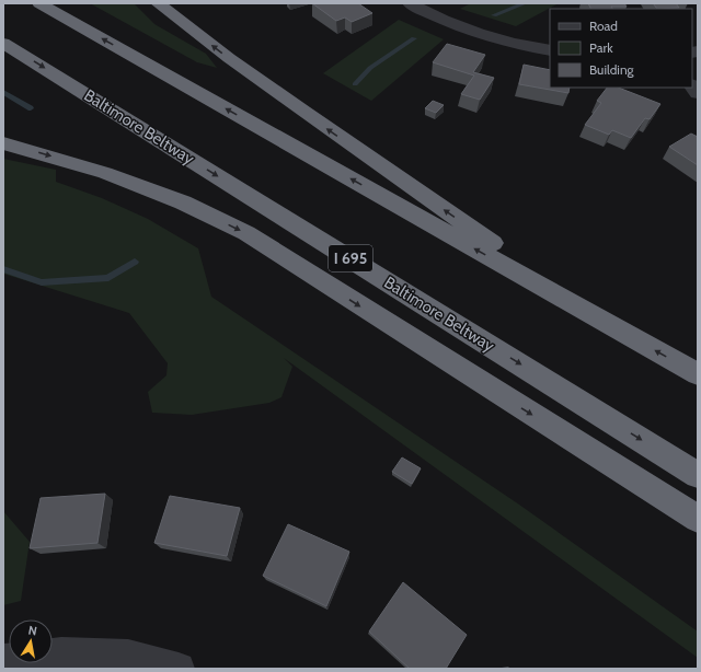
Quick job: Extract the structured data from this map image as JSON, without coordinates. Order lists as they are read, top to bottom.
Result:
{
  "streets": {
    "highway": ["Baltimore Beltway", "I 695"]
  },
  "legend": ["Road", "Park", "Building"],
  "north": "top"
}
